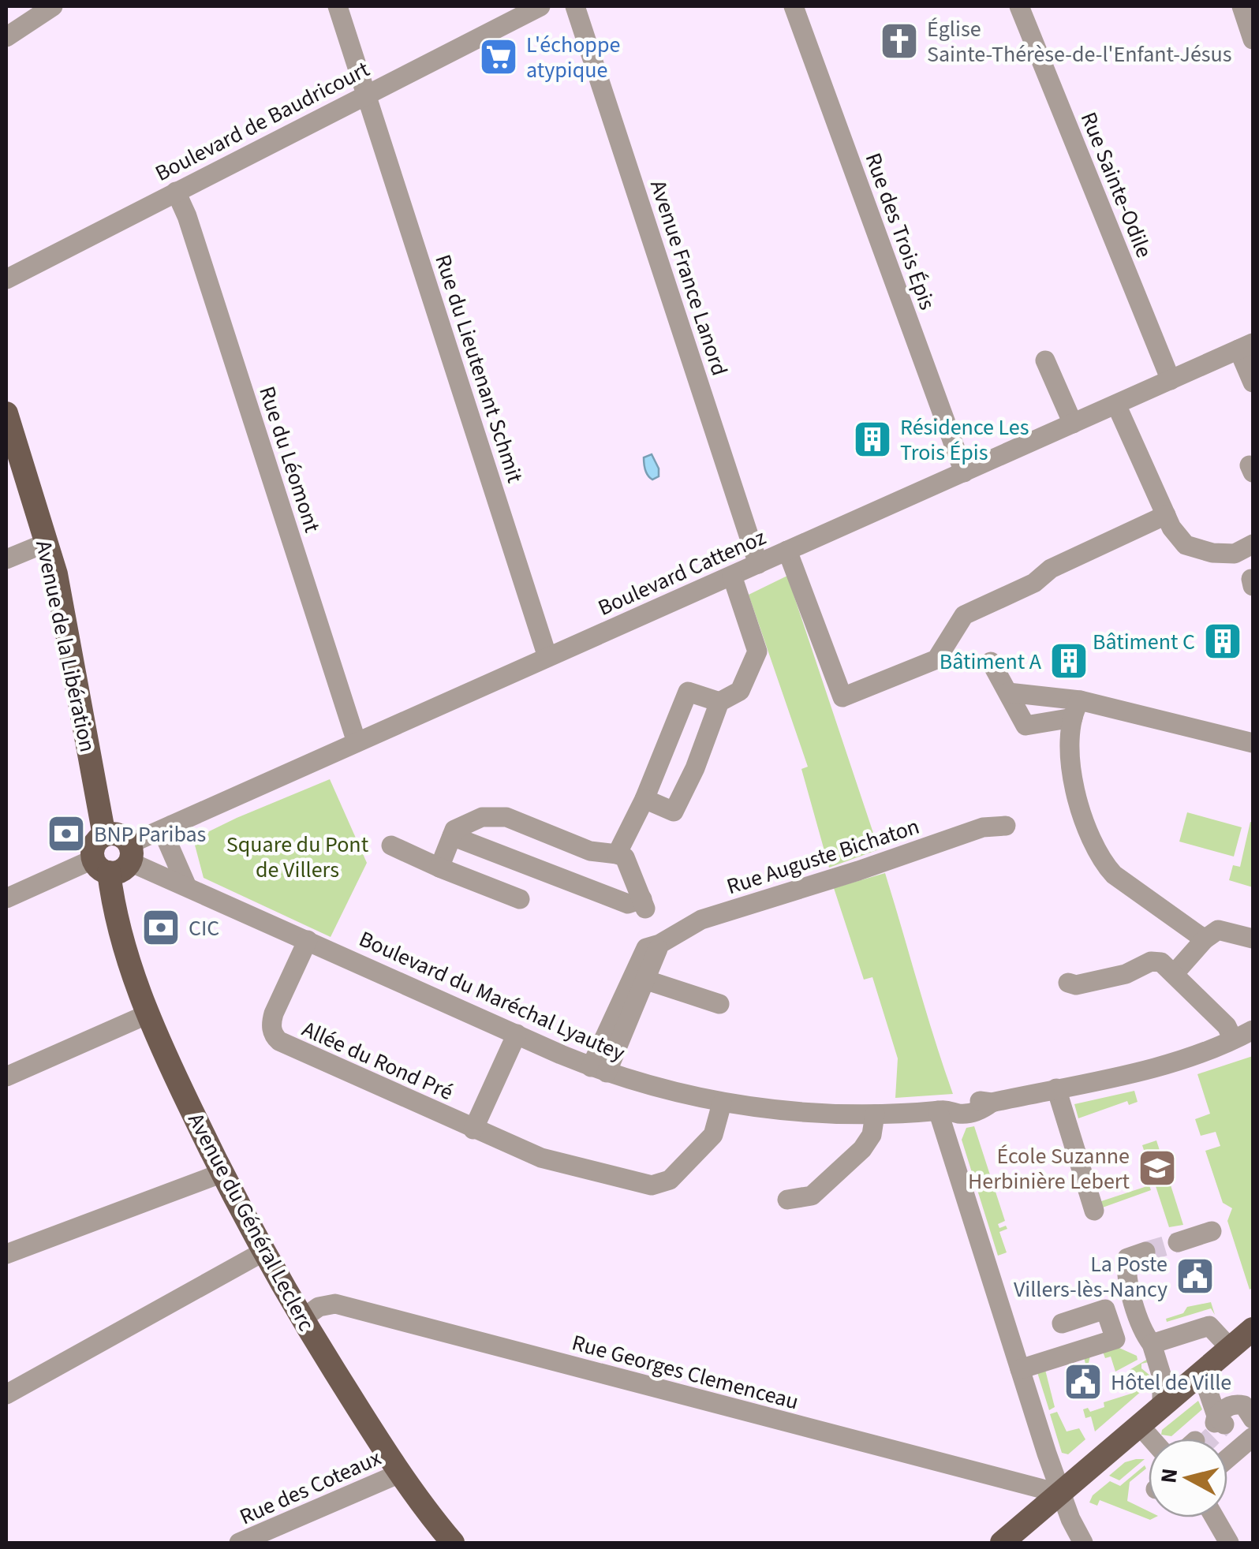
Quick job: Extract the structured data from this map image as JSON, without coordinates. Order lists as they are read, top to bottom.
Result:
{
  "streets": {
    "main road": ["Avenue de la Libération", "Avenue du Général Leclerc"],
    "street": [
      "Boulevard de Baudricourt",
      "Rue Sainte-Odile",
      "Rue des Trois Épis",
      "Avenue France Lanord",
      "Rue du Lieutenant Schmit",
      "Rue du Léomont",
      "Boulevard Cattenoz",
      "Rue Auguste Bichaton",
      "Boulevard du Maréchal Lyautey",
      "Allée du Rond Pré",
      "Rue Georges Clemenceau",
      "Rue des Coteaux"
    ]
  },
  "crossings": [
    ["Boulevard de Baudricourt", "Rue du Lieutenant Schmit"],
    ["Boulevard de Baudricourt", "Rue du Léomont"],
    ["Rue Sainte-Odile", "Boulevard Cattenoz"],
    ["Rue des Trois Épis", "Boulevard Cattenoz"],
    ["Avenue France Lanord", "Boulevard Cattenoz"],
    ["Rue du Lieutenant Schmit", "Boulevard Cattenoz"],
    ["Rue du Léomont", "Boulevard Cattenoz"],
    ["Boulevard Cattenoz", "Avenue de la Libération"],
    ["Boulevard Cattenoz", "Boulevard du Maréchal Lyautey"],
    ["Boulevard Cattenoz", "Avenue du Général Leclerc"],
    ["Avenue de la Libération", "Boulevard du Maréchal Lyautey"],
    ["Avenue de la Libération", "Avenue du Général Leclerc"],
    ["Rue Auguste Bichaton", "Boulevard du Maréchal Lyautey"],
    ["Boulevard du Maréchal Lyautey", "Allée du Rond Pré"],
    ["Boulevard du Maréchal Lyautey", "Avenue du Général Leclerc"],
    ["Avenue du Général Leclerc", "Rue Georges Clemenceau"],
    ["Avenue du Général Leclerc", "Rue des Coteaux"]
  ],
  "parks": ["Square du Pont de Villers"],
  "places": {
    "church": ["Église Sainte-Thérèse-de-l'Enfant-Jésus"],
    "supermarket": ["L'échoppe atypique"],
    "building": ["Résidence Les Trois Épis", "Bâtiment C", "Bâtiment A"],
    "bank": ["BNP Paribas", "CIC"],
    "school or university": ["École Suzanne Herbinière Lebert"],
    "public building": ["La Poste Villers-lès-Nancy", "Hôtel de Ville"]
  },
  "north": "left"
}
